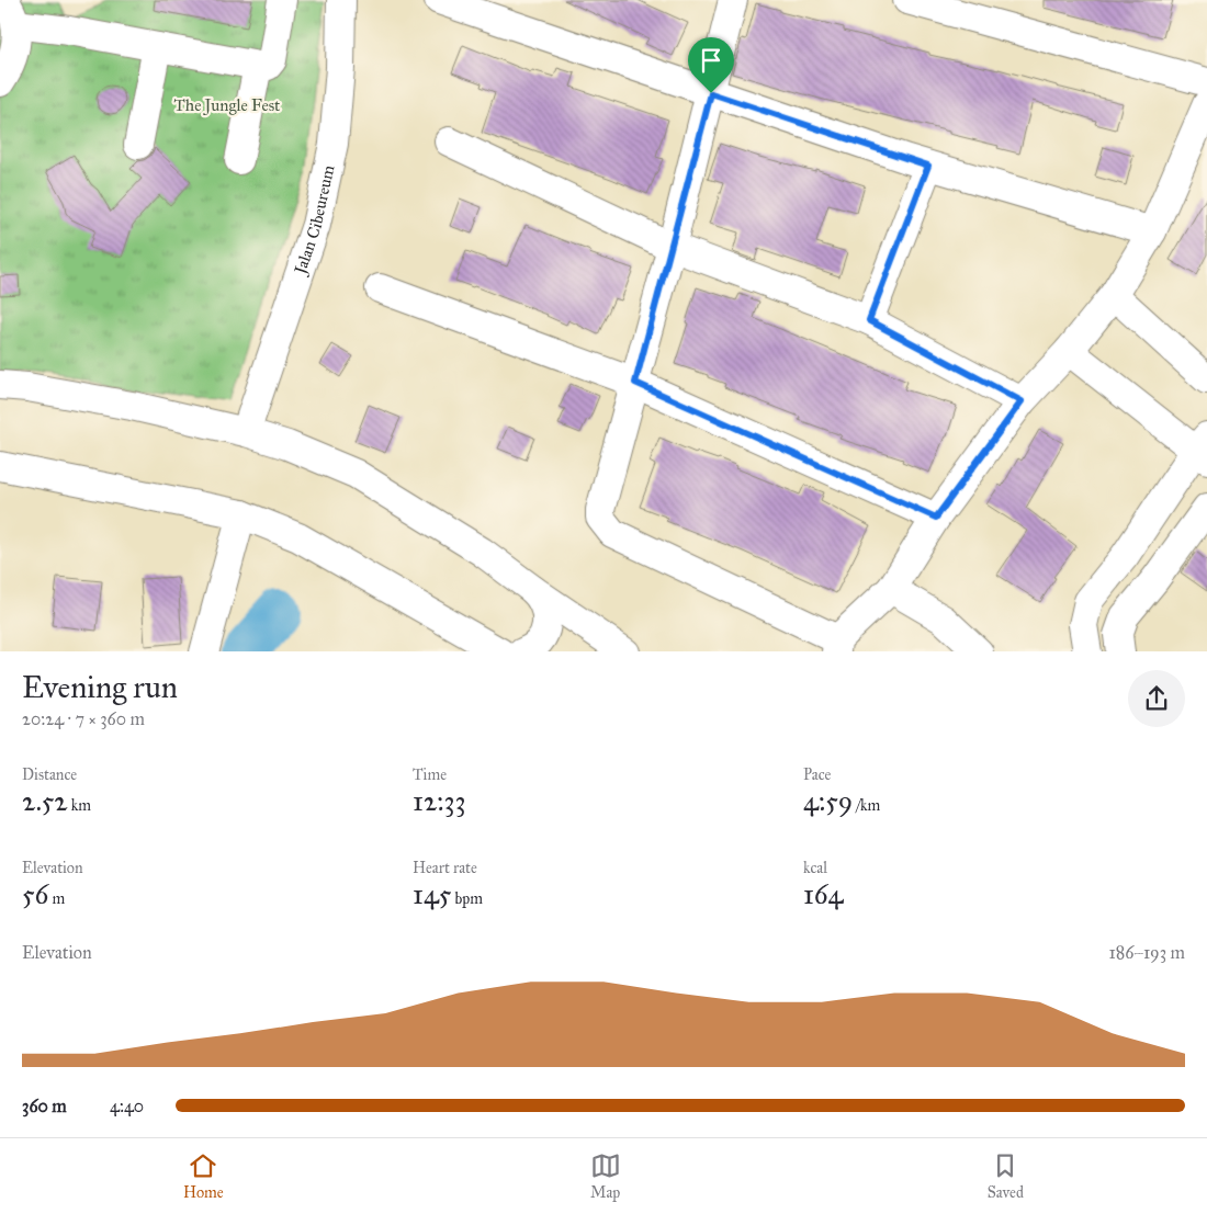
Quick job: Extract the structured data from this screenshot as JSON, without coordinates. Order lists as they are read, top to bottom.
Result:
{
  "streets": {
    "street": ["Jalan Cibeureum"]
  },
  "parks": ["The Jungle Fest"],
  "page": {
    "heading": ["Evening run", "20:24 · 7 × 360 m"],
    "stats": [
      ["Distance", "2.52 km"],
      ["Time", "12:33"],
      ["Pace", "4:59 /km"],
      ["Elevation", "56 m"],
      ["Heart rate", "145 bpm"],
      ["kcal", "164"]
    ],
    "chart": ["Elevation", "186–193 m"],
    "list": [
      {
        "name": "360 m",
        "note": "4:40"
      }
    ],
    "tabs": ["Home", "Map", "Saved"]
  }
}
